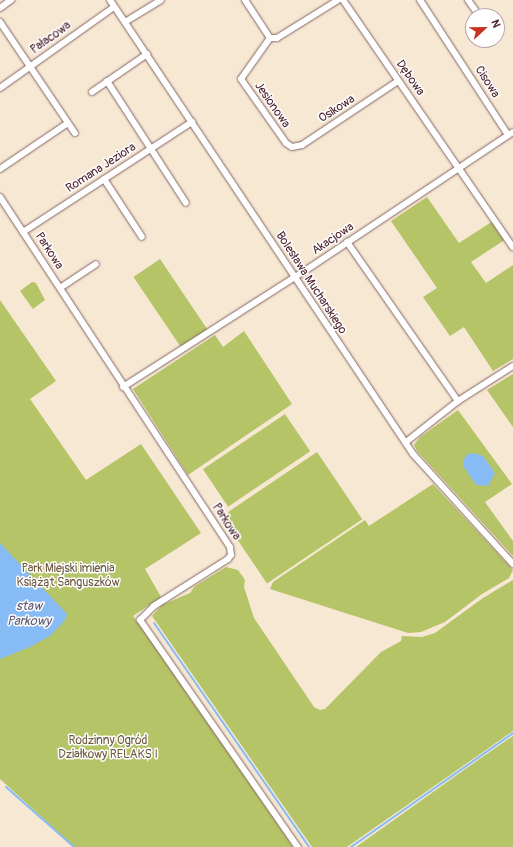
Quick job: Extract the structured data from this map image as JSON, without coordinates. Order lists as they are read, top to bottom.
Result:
{
  "streets": {
    "street": [
      "Pałacowa",
      "Dębowa",
      "Cisowa",
      "Jesionowa",
      "Osikowa",
      "Romana Jeziora",
      "Akacjowa",
      "Parkowa",
      "Bolesława Mucharskiego"
    ]
  },
  "crossings": [
    ["Pałacowa", "Bolesława Mucharskiego"],
    ["Dębowa", "Osikowa"],
    ["Dębowa", "Akacjowa"],
    ["Cisowa", "Akacjowa"],
    ["Jesionowa", "Osikowa"],
    ["Romana Jeziora", "Parkowa"],
    ["Romana Jeziora", "Bolesława Mucharskiego"],
    ["Akacjowa", "Parkowa"],
    ["Akacjowa", "Bolesława Mucharskiego"]
  ],
  "water": ["staw Parkowy"],
  "parks": ["Park Miejski imienia Książąt Sanguszków", "Rodzinny Ogród Działkowy RELAKS I"],
  "north": "right"
}
